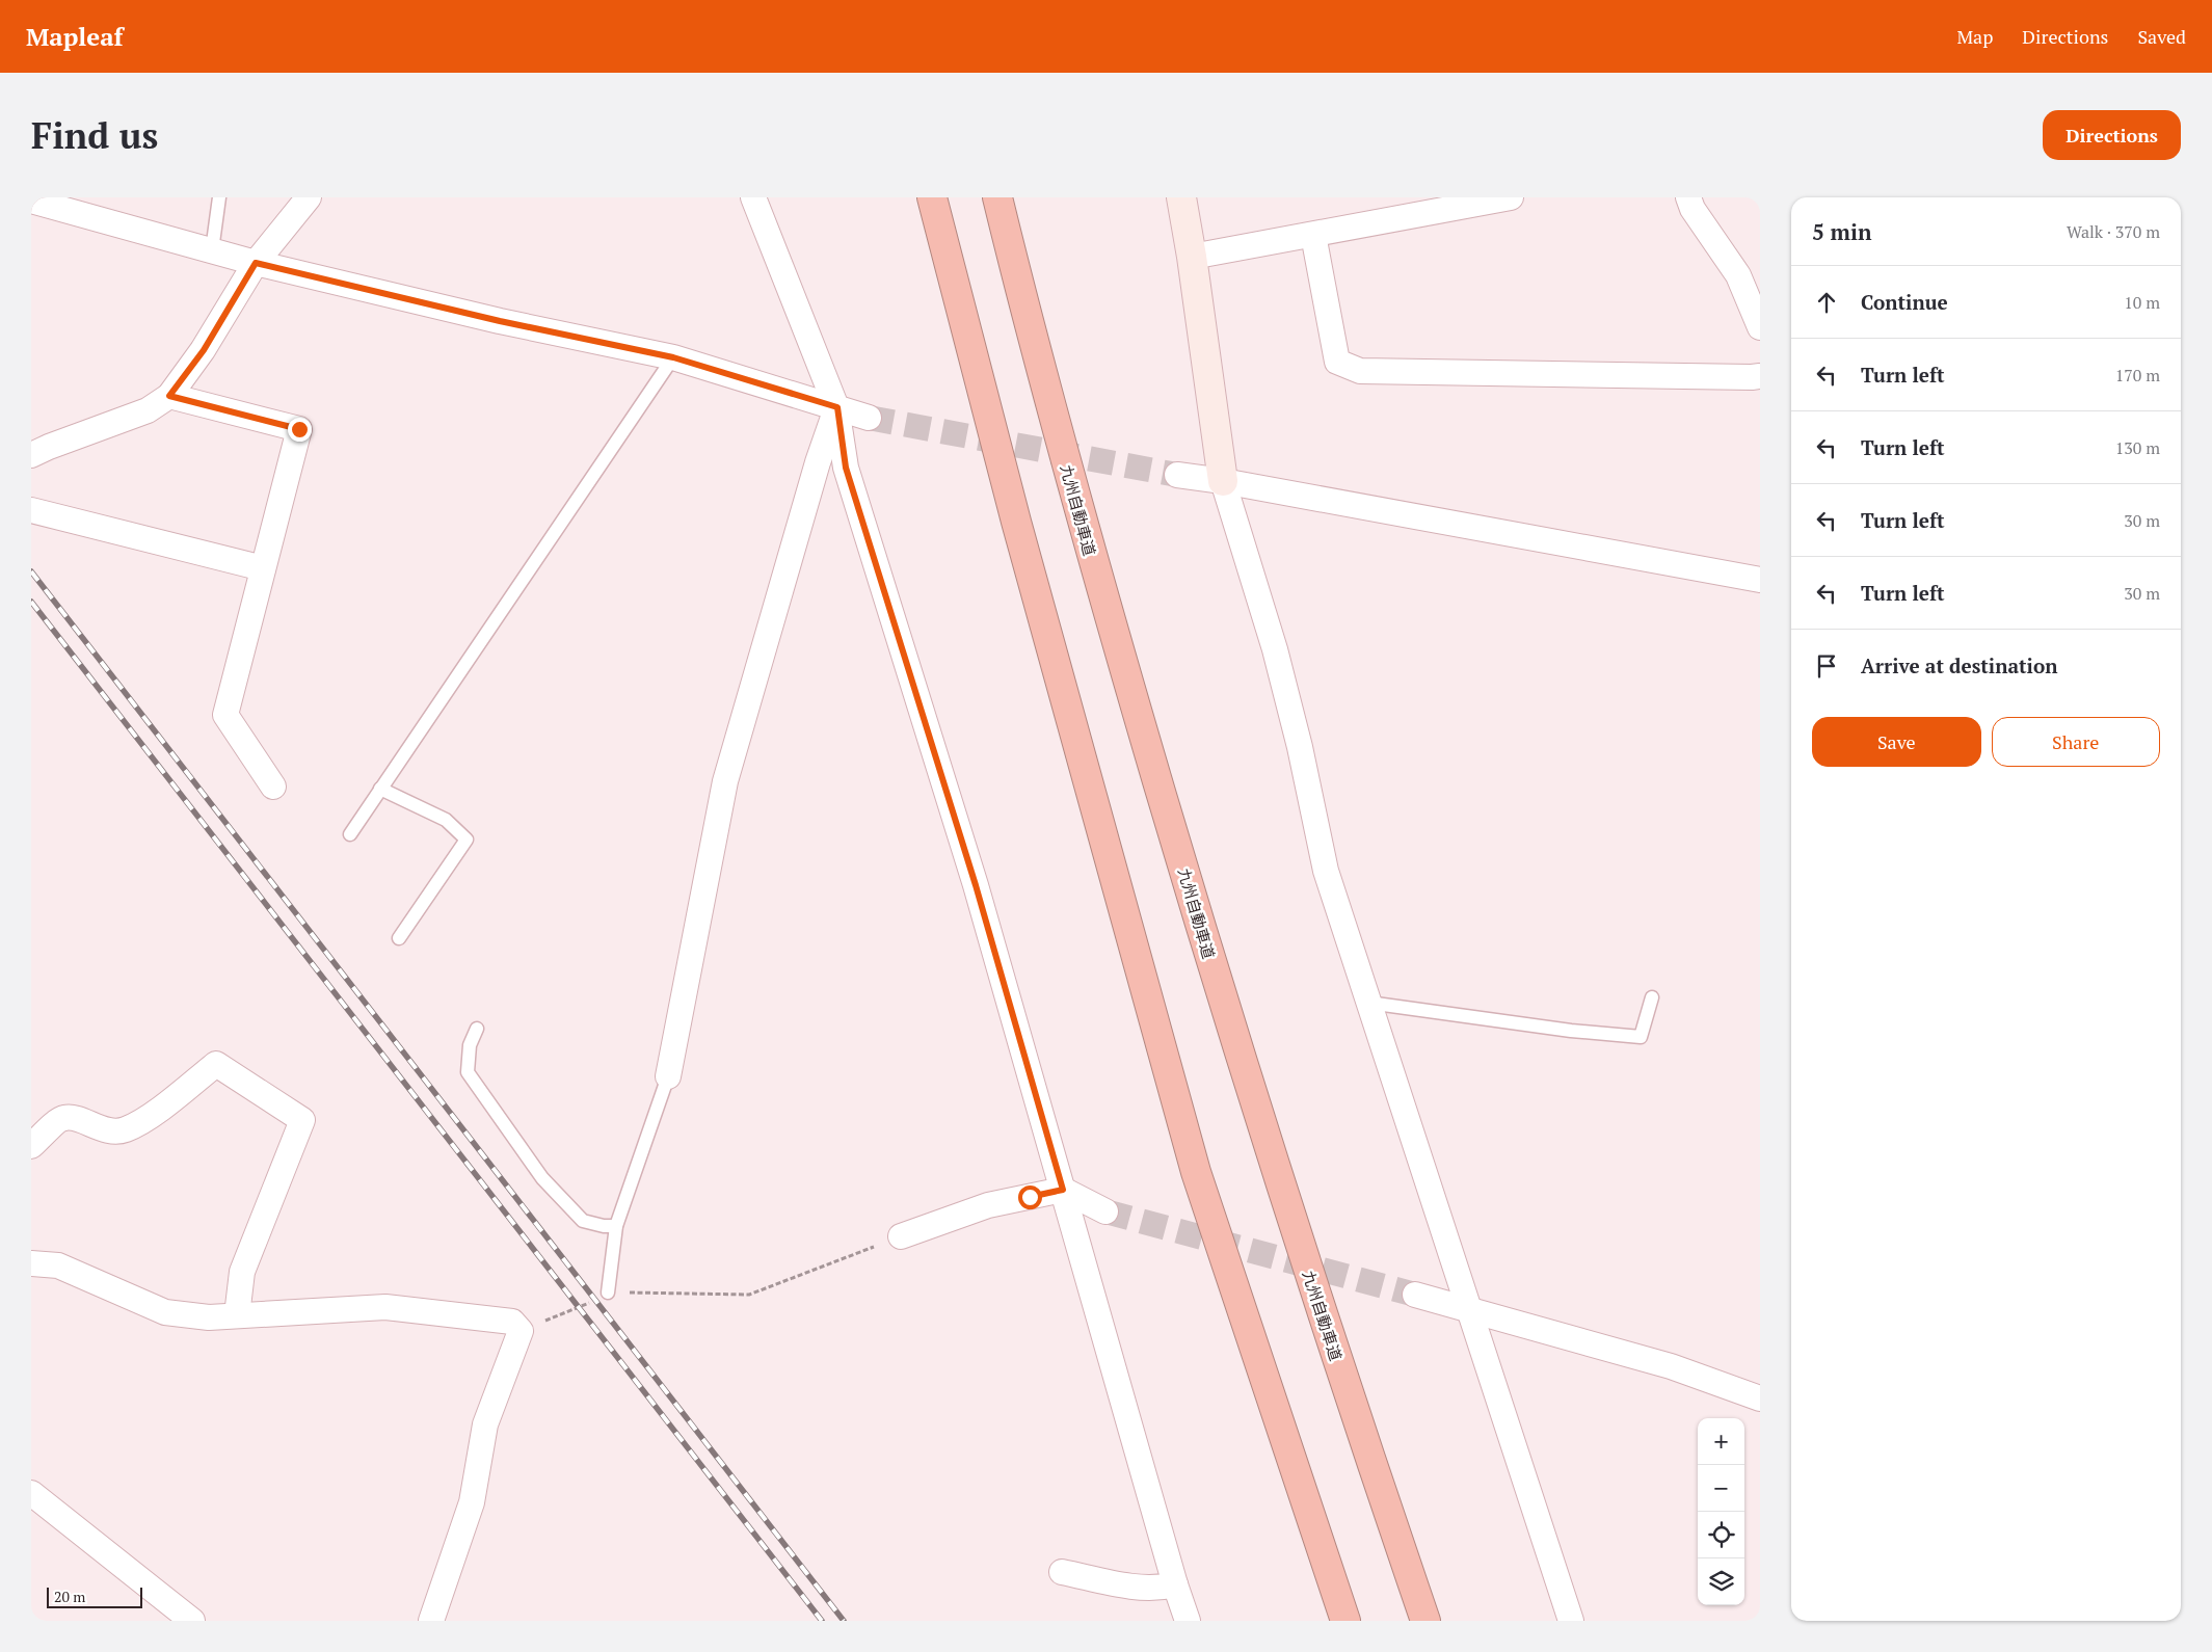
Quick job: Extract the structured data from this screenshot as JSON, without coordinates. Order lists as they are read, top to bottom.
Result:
{
  "streets": {
    "highway": ["九州自動車道"]
  },
  "scale_bar": "20 m",
  "page": {
    "header": "Mapleaf",
    "nav": ["Map", "Directions", "Saved"],
    "buttons": [
      "Directions",
      ["Save", "Share"]
    ],
    "title": "Find us",
    "heading": ["5 min", "Walk · 370 m"],
    "list": [
      ["Continue", "10 m"],
      ["Turn left", "170 m"],
      ["Turn left", "130 m"],
      ["Turn left", "30 m"],
      ["Turn left", "30 m"],
      "Arrive at destination"
    ],
    "map_buttons": ["+", "−"],
    "scale": "20 m"
  }
}
